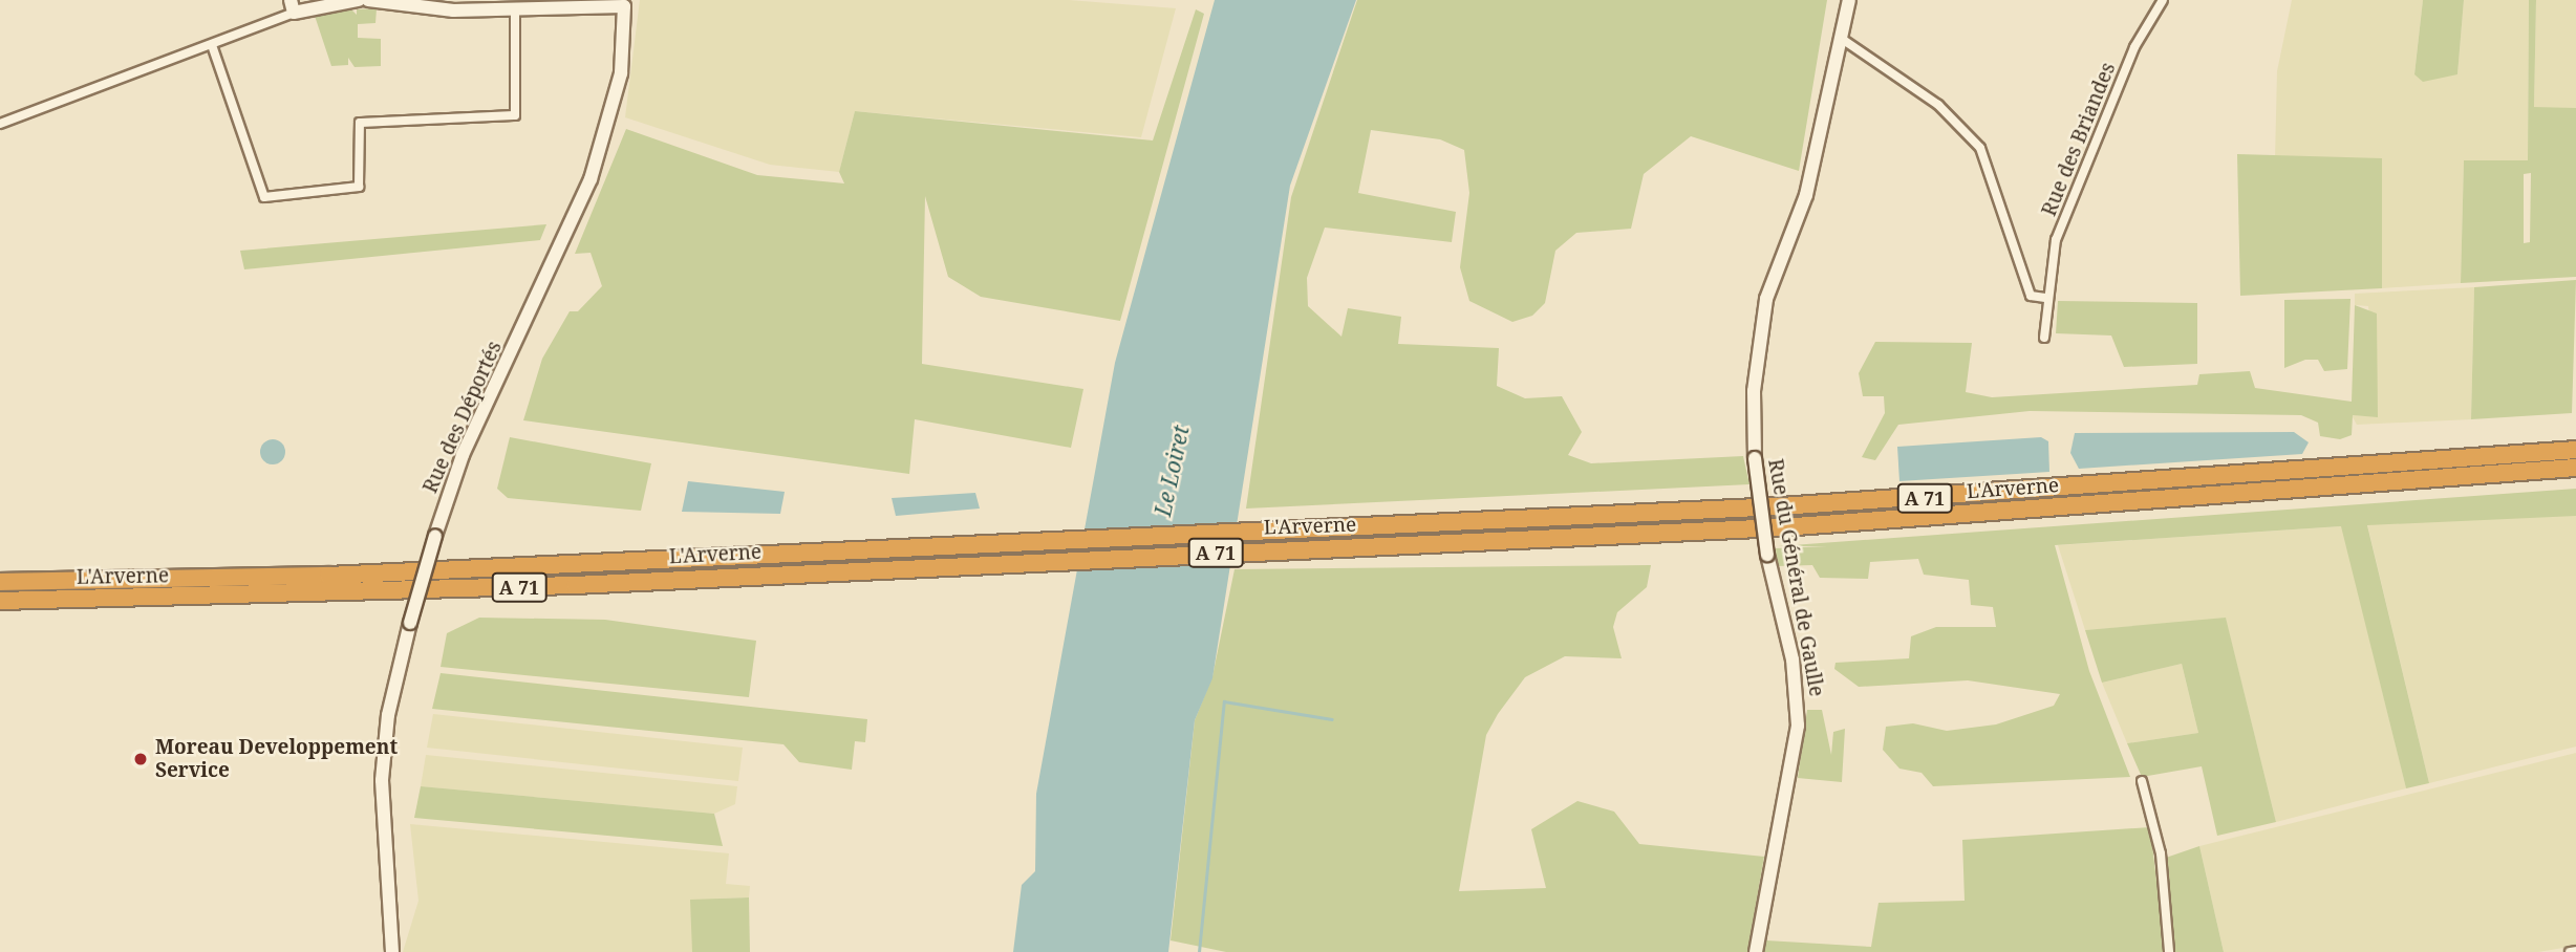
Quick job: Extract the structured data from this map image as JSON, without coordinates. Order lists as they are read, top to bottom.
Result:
{
  "streets": {
    "highway": ["L'Arverne", "A 71"],
    "street": ["Rue des Briandes", "Rue des Déportés", "Rue du Général de Gaulle"]
  },
  "water": ["Le Loiret"],
  "places": ["Moreau Developpement Service"]
}
